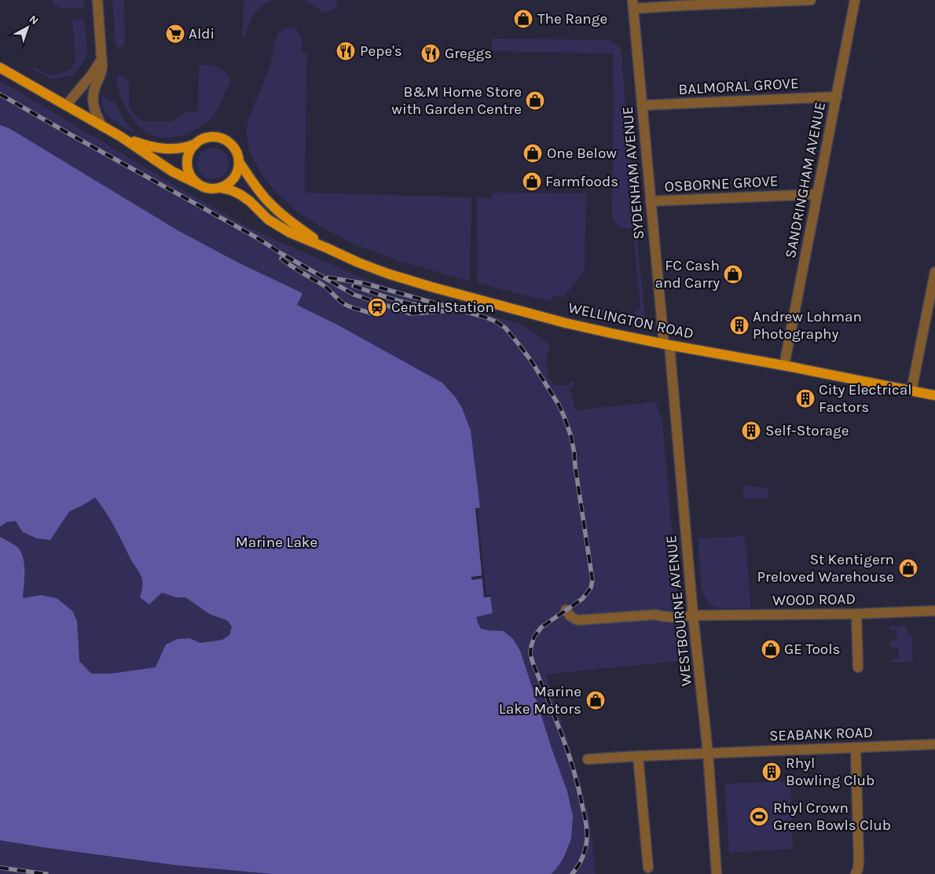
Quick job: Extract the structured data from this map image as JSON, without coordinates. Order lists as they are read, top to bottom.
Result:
{
  "streets": {
    "main road": ["WELLINGTON ROAD"],
    "street": [
      "BALMORAL GROVE",
      "SYDENHAM AVENUE",
      "SANDRINGHAM AVENUE",
      "OSBORNE GROVE",
      "WOOD ROAD",
      "WESTBOURNE AVENUE",
      "SEABANK ROAD"
    ]
  },
  "crossings": [
    ["BALMORAL GROVE", "SYDENHAM AVENUE"],
    ["BALMORAL GROVE", "SANDRINGHAM AVENUE"],
    ["SYDENHAM AVENUE", "OSBORNE GROVE"],
    ["SYDENHAM AVENUE", "WELLINGTON ROAD"],
    ["SYDENHAM AVENUE", "WESTBOURNE AVENUE"],
    ["SANDRINGHAM AVENUE", "OSBORNE GROVE"],
    ["SANDRINGHAM AVENUE", "WELLINGTON ROAD"],
    ["WELLINGTON ROAD", "WESTBOURNE AVENUE"],
    ["WOOD ROAD", "WESTBOURNE AVENUE"],
    ["WESTBOURNE AVENUE", "SEABANK ROAD"]
  ],
  "parks": ["Marine Lake"],
  "places": {
    "shop": [
      "The Range",
      "B&M Home Store with Garden Centre",
      "One Below",
      "Farmfoods",
      "FC Cash and Carry",
      "St Kentigern Preloved Warehouse",
      "GE Tools",
      "Marine Lake Motors"
    ],
    "supermarket": ["Aldi"],
    "restaurant": ["Pepe's", "Greggs"],
    "station": ["Central Station"],
    "building": [
      "Andrew Lohman Photography",
      "City Electrical Factors",
      "Self-Storage",
      "Rhyl Bowling Club"
    ],
    "sports": ["Rhyl Crown Green Bowls Club"]
  },
  "north": "top right"
}
